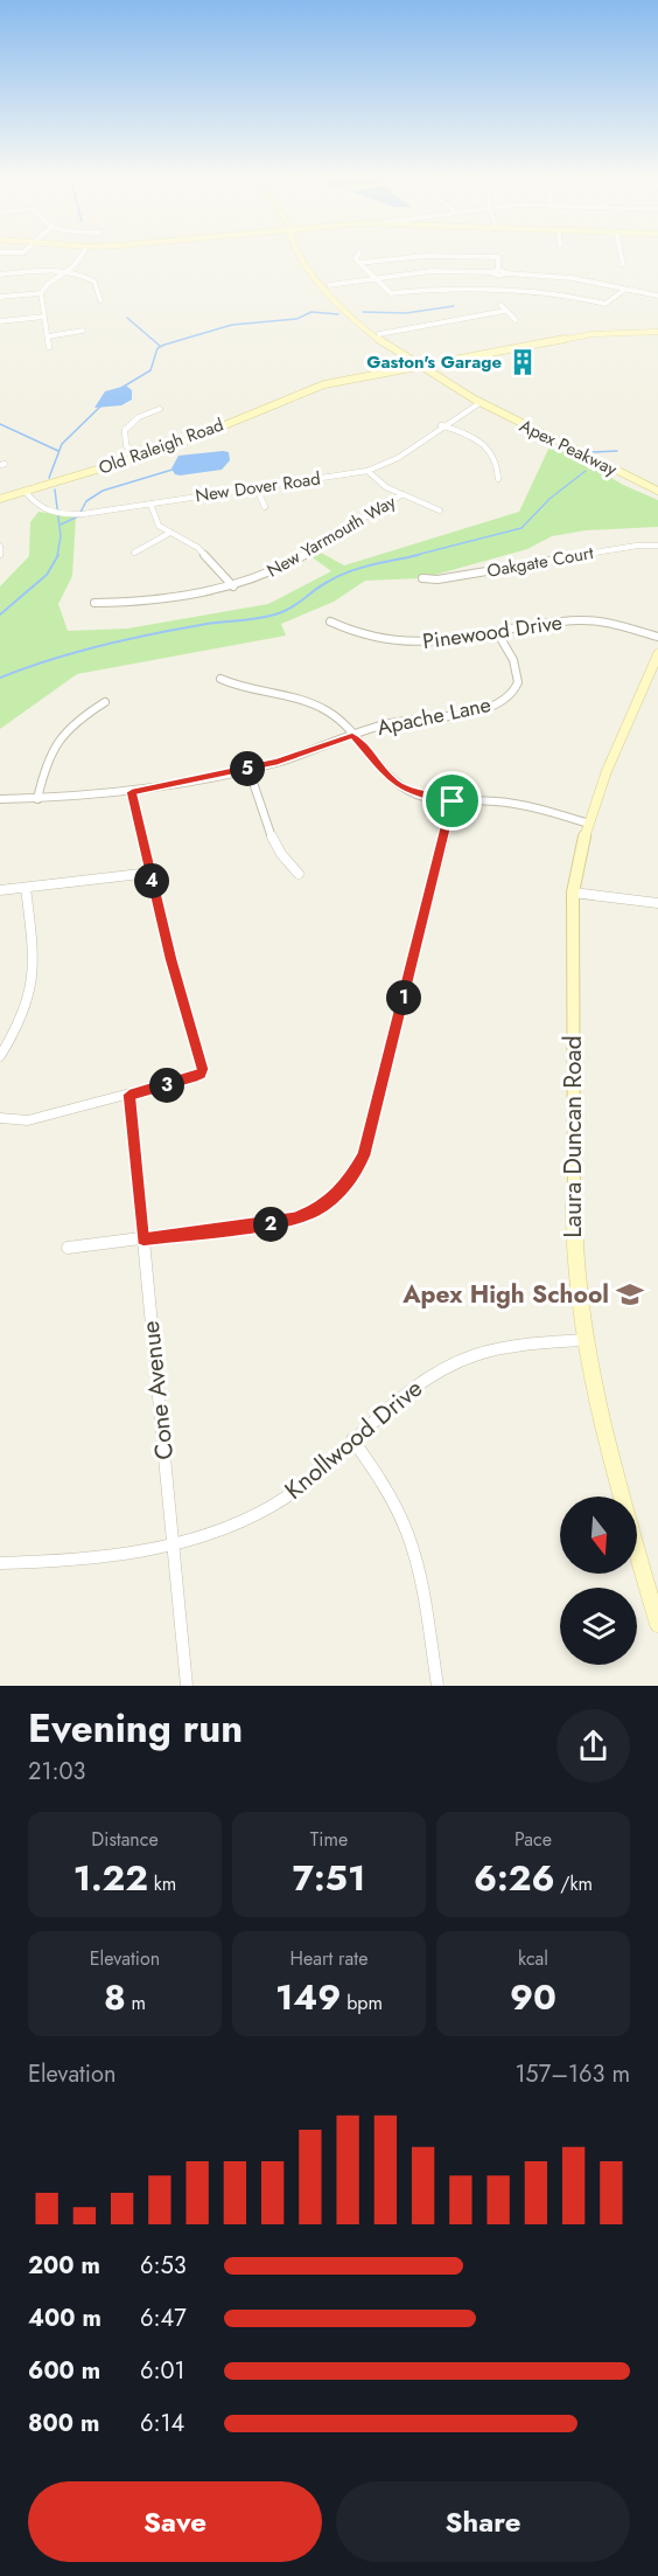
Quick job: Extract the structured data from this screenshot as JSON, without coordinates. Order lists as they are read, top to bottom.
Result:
{
  "streets": {
    "main road": ["Old Raleigh Road", "Apex Peakway", "Laura Duncan Road"],
    "street": [
      "New Dover Road",
      "New Yarmouth Way",
      "Oakgate Court",
      "Pinewood Drive",
      "Apache Lane",
      "Cone Avenue",
      "Knollwood Drive"
    ]
  },
  "crossings": [
    ["Old Raleigh Road", "Apex Peakway"],
    ["Old Raleigh Road", "New Dover Road"],
    ["Apex Peakway", "New Dover Road"],
    ["Pinewood Drive", "Apache Lane"],
    ["Laura Duncan Road", "Knollwood Drive"],
    ["Cone Avenue", "Knollwood Drive"]
  ],
  "places": {
    "building": ["Gaston's Garage"],
    "school or university": ["Apex High School"]
  },
  "north": "bottom",
  "page": {
    "pins": [
      "5",
      "4",
      "1",
      "3",
      "2"
    ],
    "heading": ["Evening run", "21:03"],
    "stats": [
      ["Distance", "1.22 km"],
      ["Time", "7:51"],
      ["Pace", "6:26 /km"],
      ["Elevation", "8 m"],
      ["Heart rate", "149 bpm"],
      ["kcal", "90"]
    ],
    "chart": ["Elevation", "157–163 m"],
    "list": [
      {
        "name": "200 m",
        "note": "6:53"
      },
      {
        "name": "400 m",
        "note": "6:47"
      },
      {
        "name": "600 m",
        "note": "6:01"
      },
      {
        "name": "800 m",
        "note": "6:14"
      }
    ],
    "buttons": ["Save", "Share"]
  }
}
